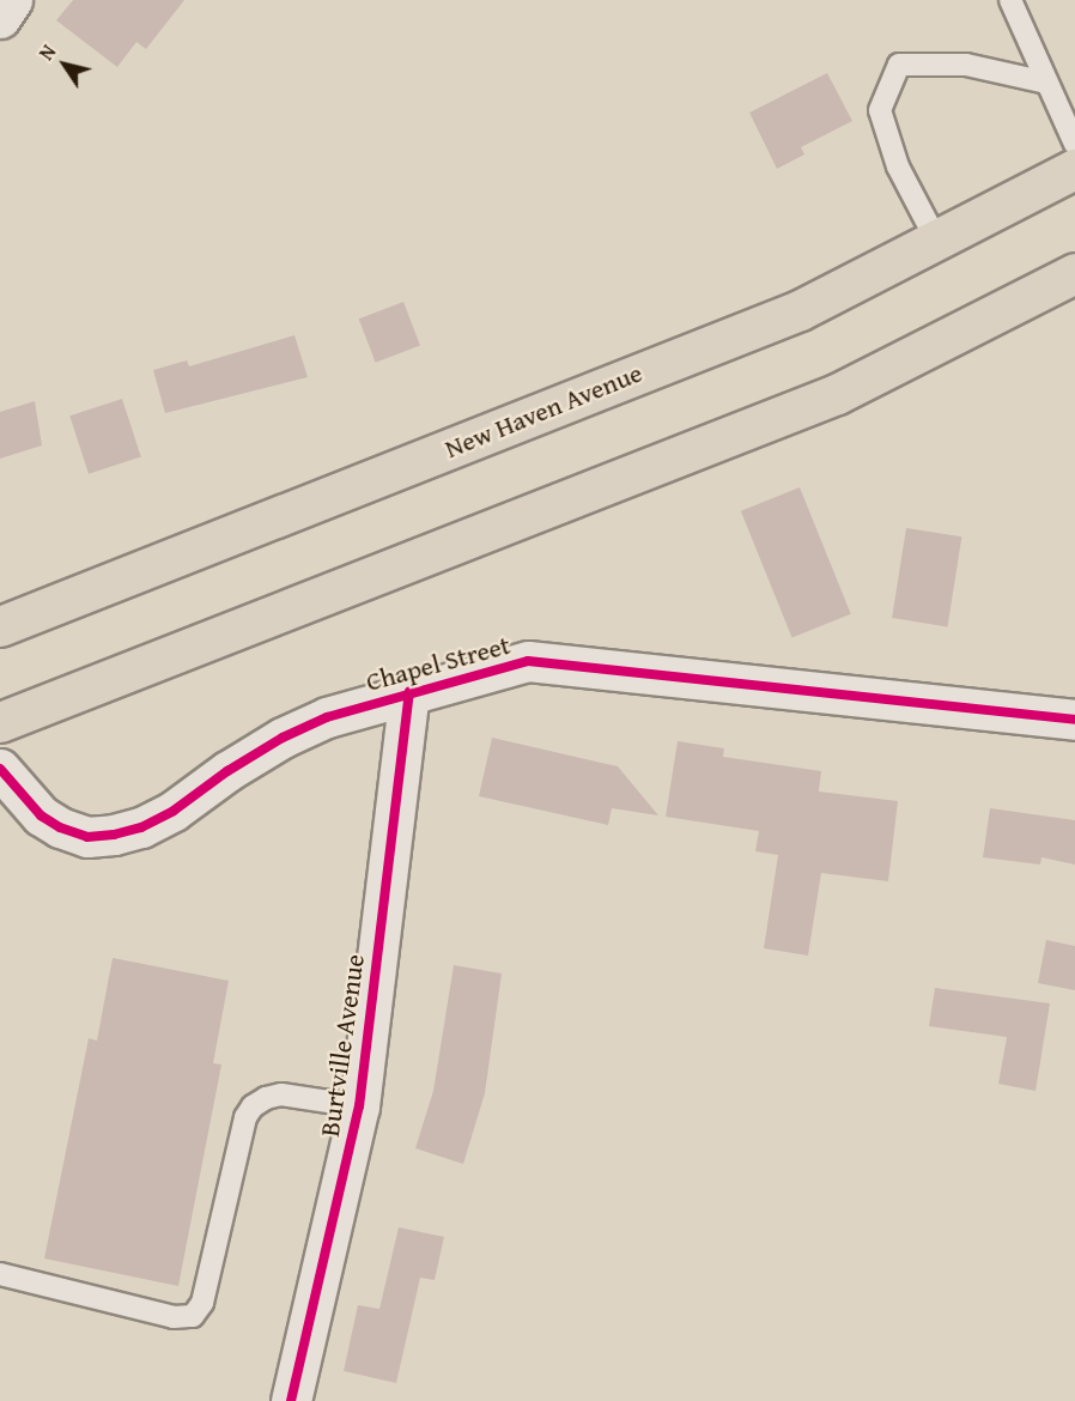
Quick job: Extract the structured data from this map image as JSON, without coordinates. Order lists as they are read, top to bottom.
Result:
{
  "streets": {
    "highway": ["New Haven Avenue"],
    "street": ["Chapel Street", "Burtville Avenue"]
  },
  "crossings": [
    ["Chapel Street", "Burtville Avenue"]
  ],
  "north": "top left"
}
